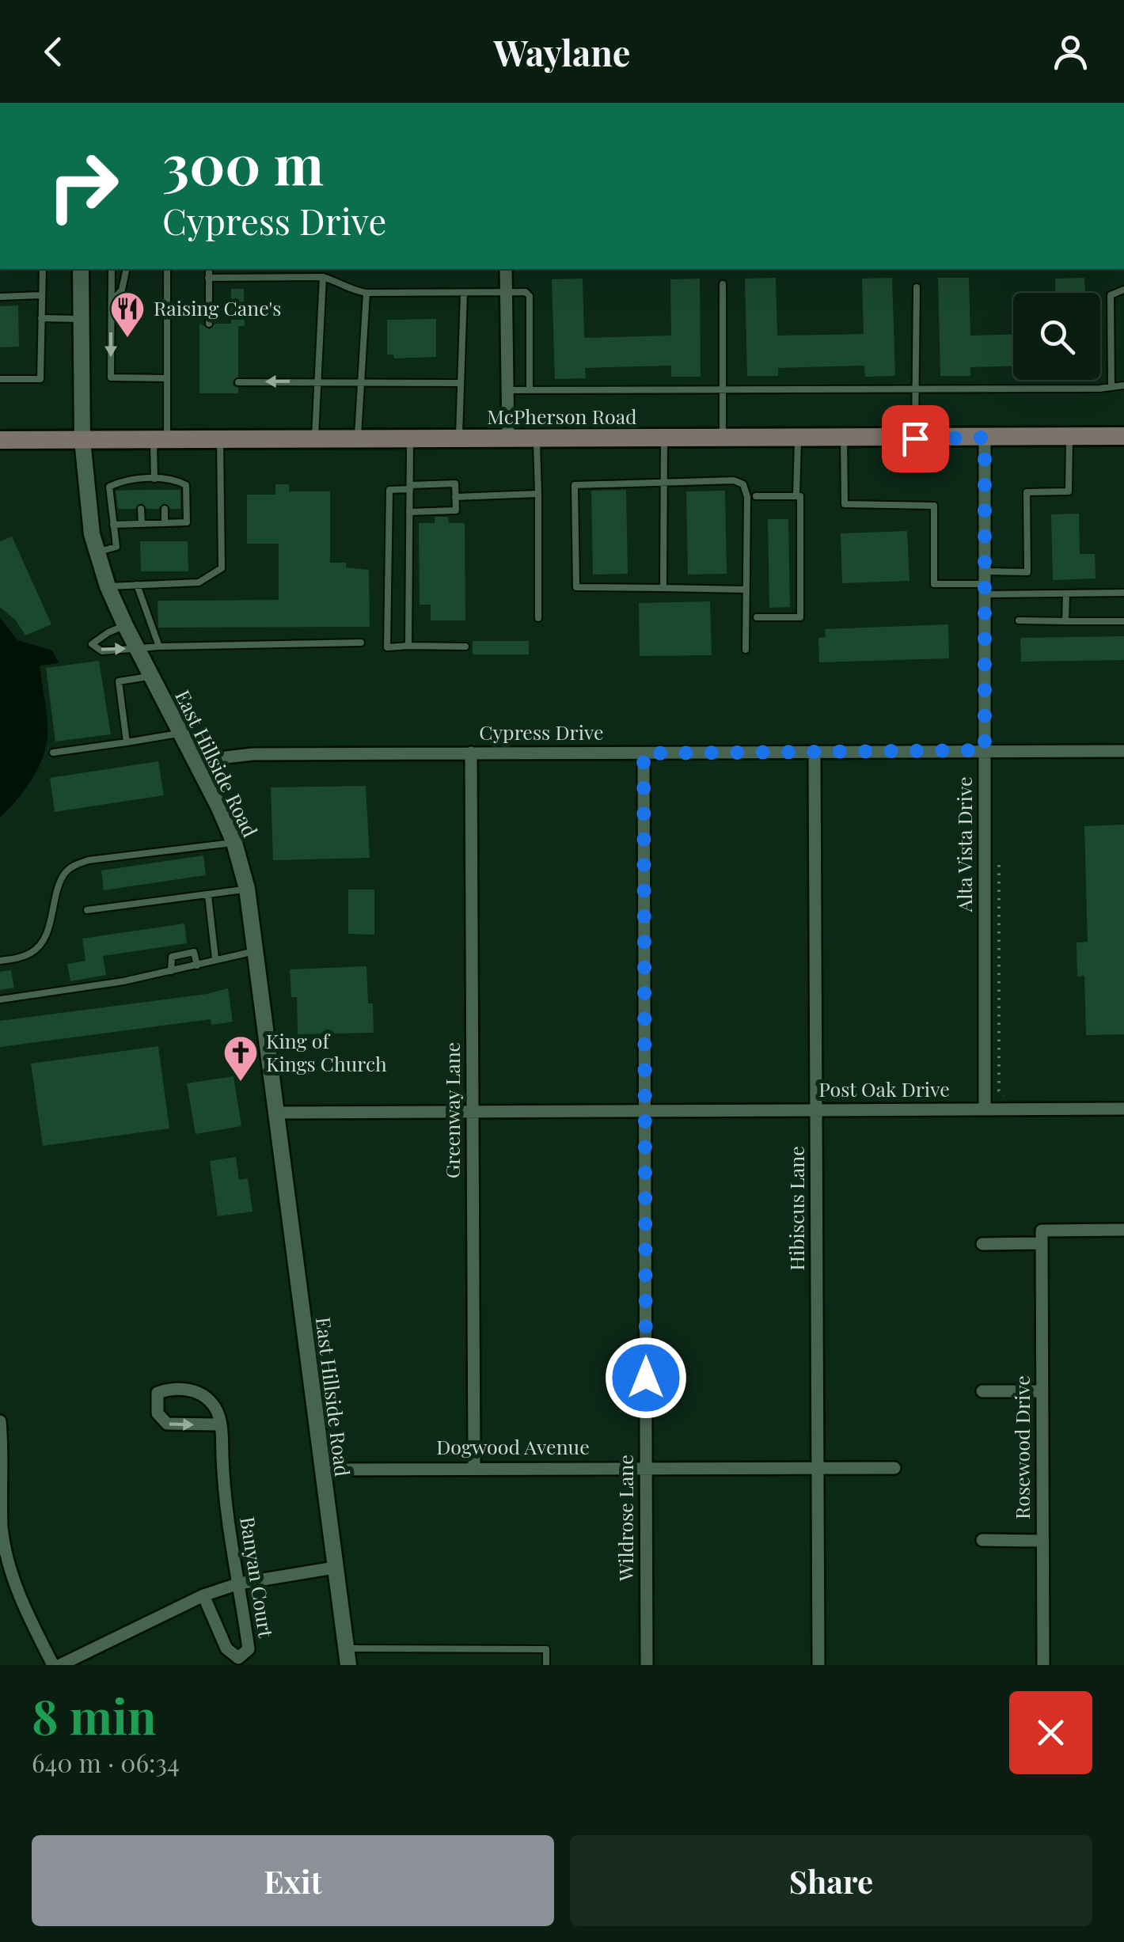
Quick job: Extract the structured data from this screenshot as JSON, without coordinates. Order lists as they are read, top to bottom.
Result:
{
  "streets": {
    "main road": ["McPherson Road"],
    "street": [
      "Cypress Drive",
      "East Hillside Road",
      "Alta Vista Drive",
      "Post Oak Drive",
      "Greenway Lane",
      "Hibiscus Lane",
      "Dogwood Avenue",
      "Rosewood Drive",
      "Wildrose Lane",
      "Banyan Court"
    ]
  },
  "crossings": [
    ["McPherson Road", "East Hillside Road"],
    ["McPherson Road", "Alta Vista Drive"],
    ["Cypress Drive", "East Hillside Road"],
    ["Cypress Drive", "Alta Vista Drive"],
    ["Cypress Drive", "Greenway Lane"],
    ["Cypress Drive", "Hibiscus Lane"],
    ["Cypress Drive", "Wildrose Lane"],
    ["East Hillside Road", "Post Oak Drive"],
    ["East Hillside Road", "Dogwood Avenue"],
    ["Alta Vista Drive", "Post Oak Drive"],
    ["Post Oak Drive", "Greenway Lane"],
    ["Post Oak Drive", "Hibiscus Lane"],
    ["Post Oak Drive", "Wildrose Lane"],
    ["Greenway Lane", "Dogwood Avenue"],
    ["Hibiscus Lane", "Dogwood Avenue"],
    ["Dogwood Avenue", "Wildrose Lane"]
  ],
  "places": {
    "restaurant": ["Raising Cane's"],
    "church": ["King of Kings Church"]
  },
  "page": {
    "header": "Waylane",
    "turn": ["300 m", "Cypress Drive"],
    "heading": ["8 min", "640 m · 06:34"],
    "buttons": ["Exit", "Share"]
  }
}
